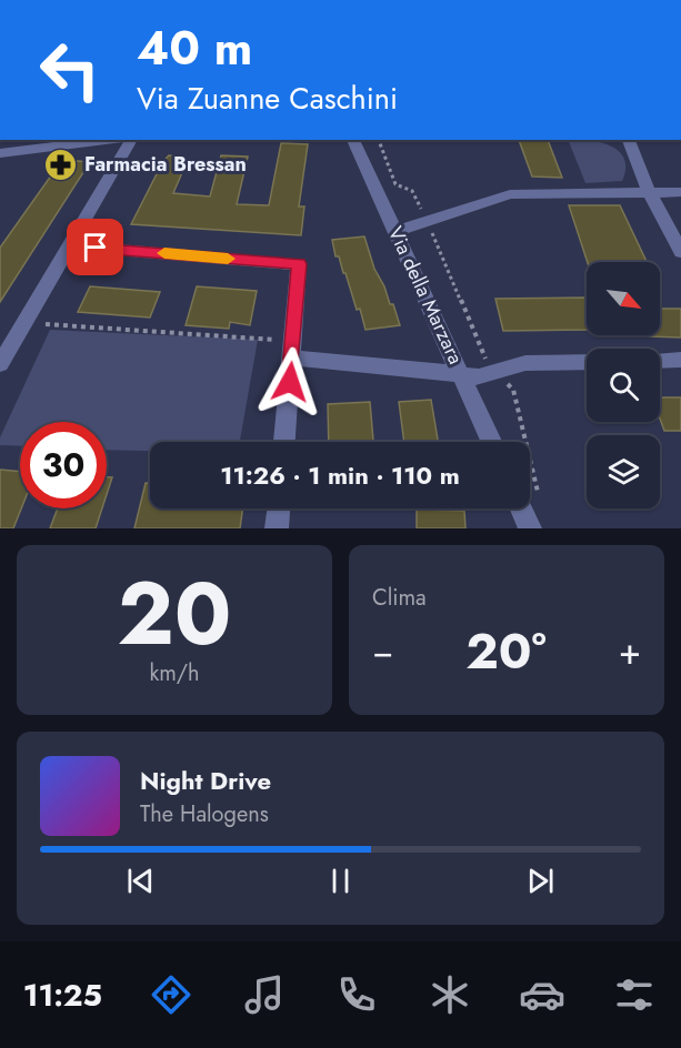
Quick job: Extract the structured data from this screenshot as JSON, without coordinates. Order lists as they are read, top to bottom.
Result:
{
  "streets": {
    "street": ["Via della Marzara"]
  },
  "places": {
    "pharmacy": ["Farmacia Bressan"]
  },
  "north": "bottom right",
  "page": {
    "turn": ["40 m", "Via Zuanne Caschini"],
    "limit": "30",
    "trip": "11:26 · 1 min · 110 m",
    "tile": [
      ["20", "km/h"],
      "Clima"
    ],
    "heat": ["−", "20°", "+"],
    "song": ["Night Drive", "The Halogens"],
    "tabs": "11:25"
  }
}
